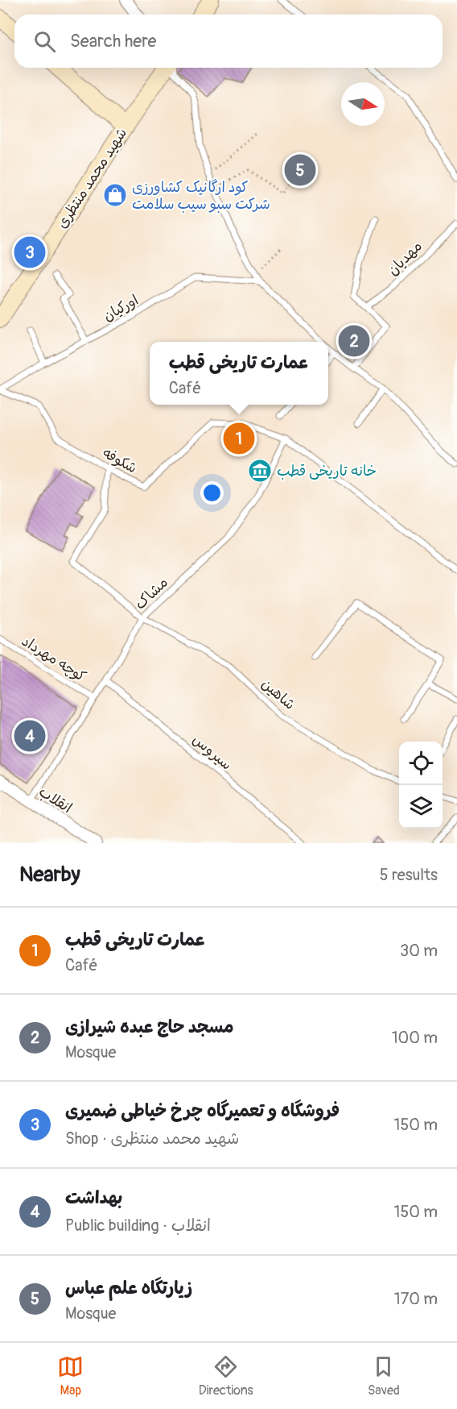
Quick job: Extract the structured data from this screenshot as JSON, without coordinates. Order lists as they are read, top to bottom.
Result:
{
  "streets": {
    "main road": ["شهید محمد منتظری"],
    "street": ["انقلاب"],
    "lane": [
      "مهدیان",
      "اورکیان",
      "شکوفه",
      "مشاک",
      "کوچه مهرداد",
      "شاهین",
      "سیروس"
    ]
  },
  "crossings": [
    ["اورکیان", "شکوفه"],
    ["شکوفه", "مشاک"],
    ["شکوفه", "شاهین"],
    ["مشاک", "کوچه مهرداد"],
    ["مشاک", "شاهین"],
    ["مشاک", "سیروس"],
    ["مشاک", "انقلاب"]
  ],
  "places": {
    "shop": ["کود ارگانیک کشاورزی شرکت سبو سیب سلامت"],
    "museum": ["خانه تاریخی قطب"]
  },
  "north": "right",
  "page": {
    "search": "Search here",
    "pins": [
      "5",
      "3",
      "2",
      "1",
      "4"
    ],
    "popup": ["عمارت تاریخی قطب", "Café"],
    "heading": ["Nearby", "5 results"],
    "list": [
      {
        "mark": "1",
        "name": "عمارت تاریخی قطب",
        "note": "Café",
        "value": "30 m"
      },
      {
        "mark": "2",
        "name": "مسجد حاج عبده شیرازی",
        "note": "Mosque",
        "value": "100 m"
      },
      {
        "mark": "3",
        "name": "فروشگاه و تعمیرگاه چرخ خیاطی ضمیری",
        "note": "Shop · شهید محمد منتظری",
        "value": "150 m"
      },
      {
        "mark": "4",
        "name": "بهداشت",
        "note": "Public building · انقلاب",
        "value": "150 m"
      },
      {
        "mark": "5",
        "name": "زيارتگاه علم عباس",
        "note": "Mosque",
        "value": "170 m"
      }
    ],
    "nav": ["Map", "Directions", "Saved"]
  }
}
